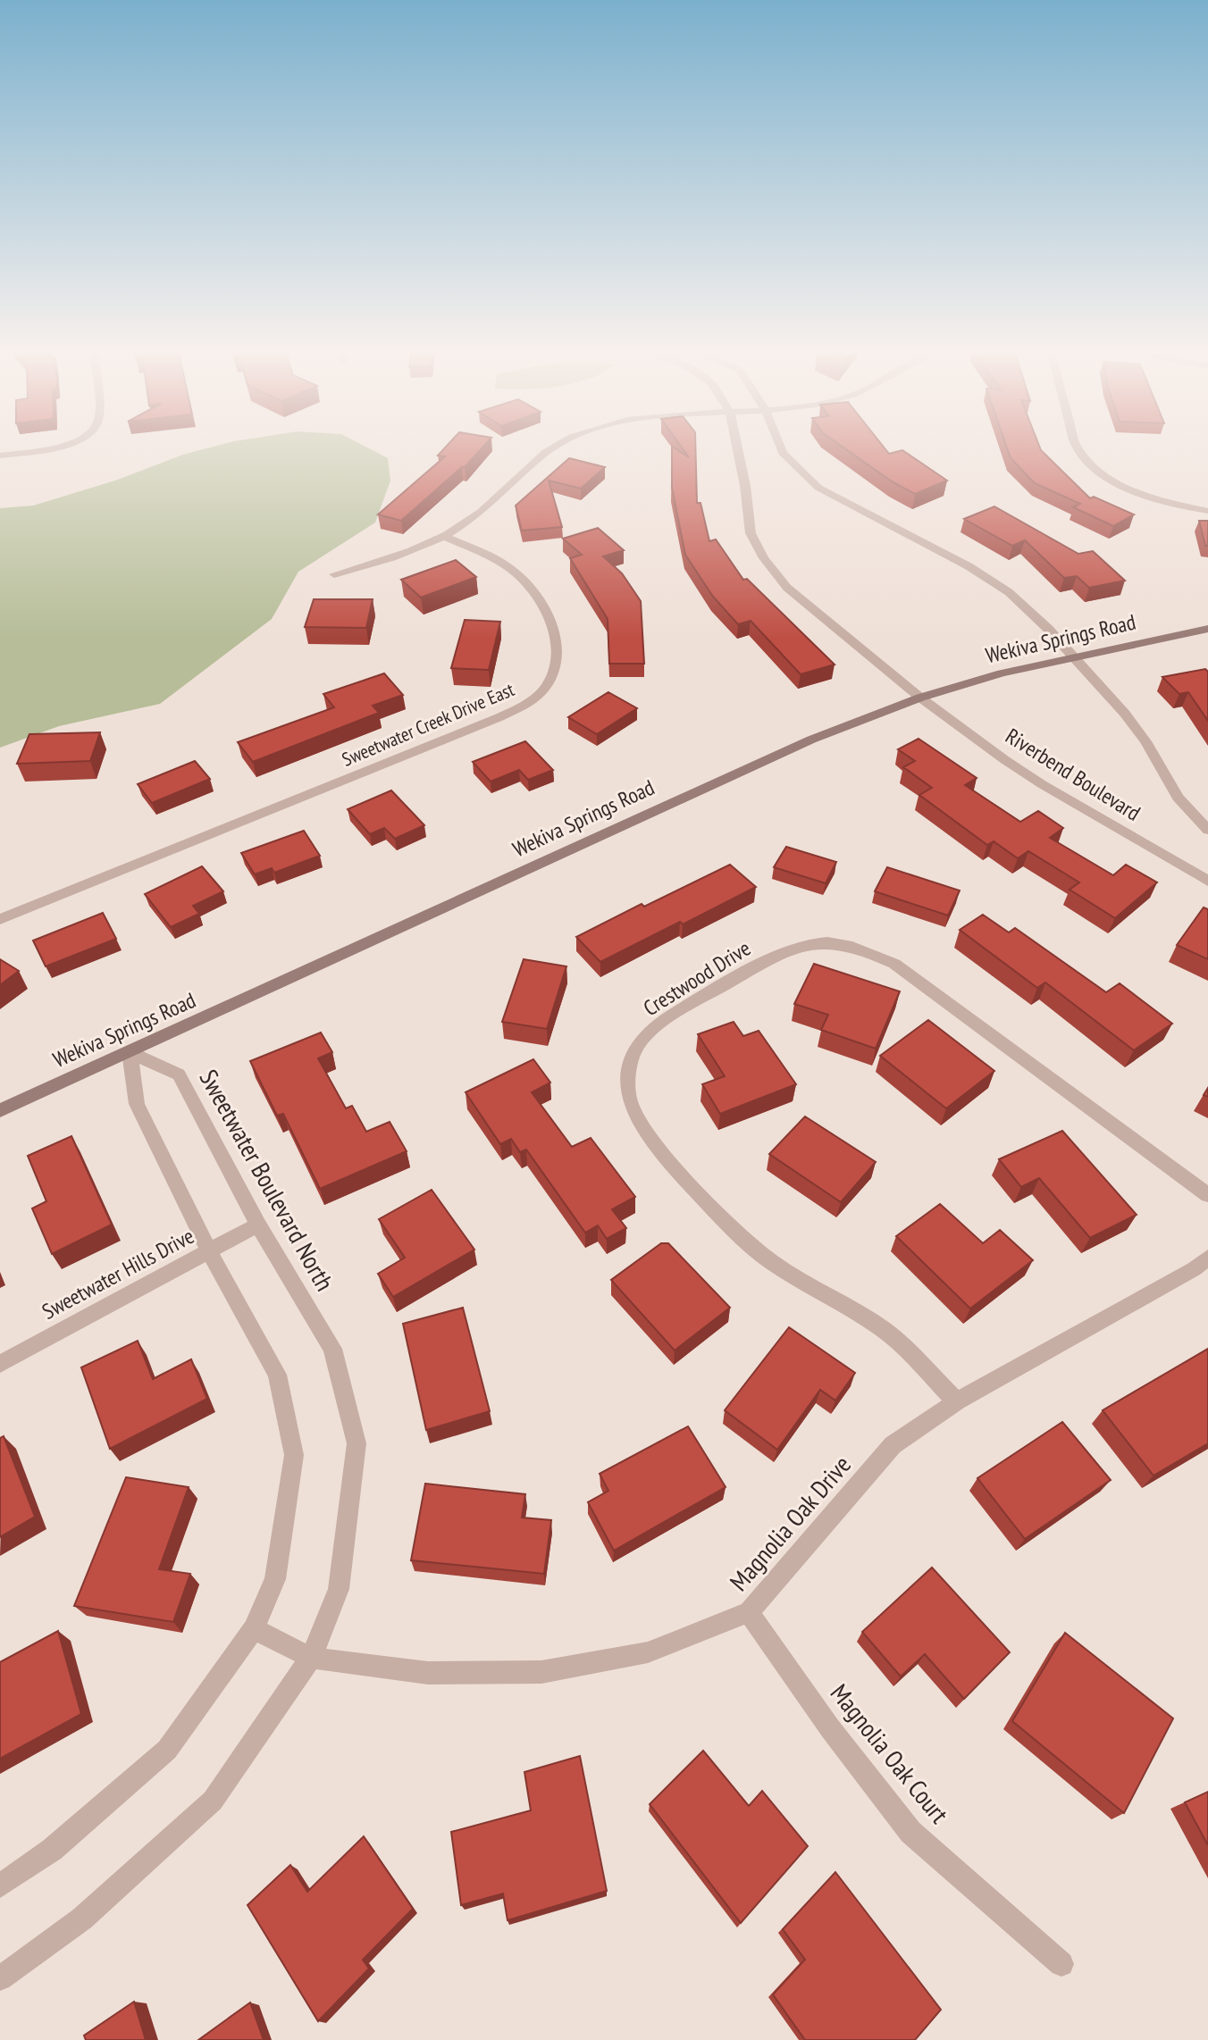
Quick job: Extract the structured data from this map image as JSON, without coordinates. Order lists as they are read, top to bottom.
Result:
{
  "streets": {
    "main road": ["Wekiva Springs Road"],
    "street": [
      "Sweetwater Creek Drive East",
      "Riverbend Boulevard",
      "Crestwood Drive",
      "Sweetwater Boulevard North",
      "Sweetwater Hills Drive",
      "Magnolia Oak Drive",
      "Magnolia Oak Court"
    ]
  },
  "crossings": [
    ["Wekiva Springs Road", "Riverbend Boulevard"],
    ["Wekiva Springs Road", "Sweetwater Boulevard North"],
    ["Crestwood Drive", "Magnolia Oak Drive"],
    ["Sweetwater Boulevard North", "Sweetwater Hills Drive"],
    ["Sweetwater Boulevard North", "Magnolia Oak Drive"],
    ["Magnolia Oak Drive", "Magnolia Oak Court"]
  ]
}
